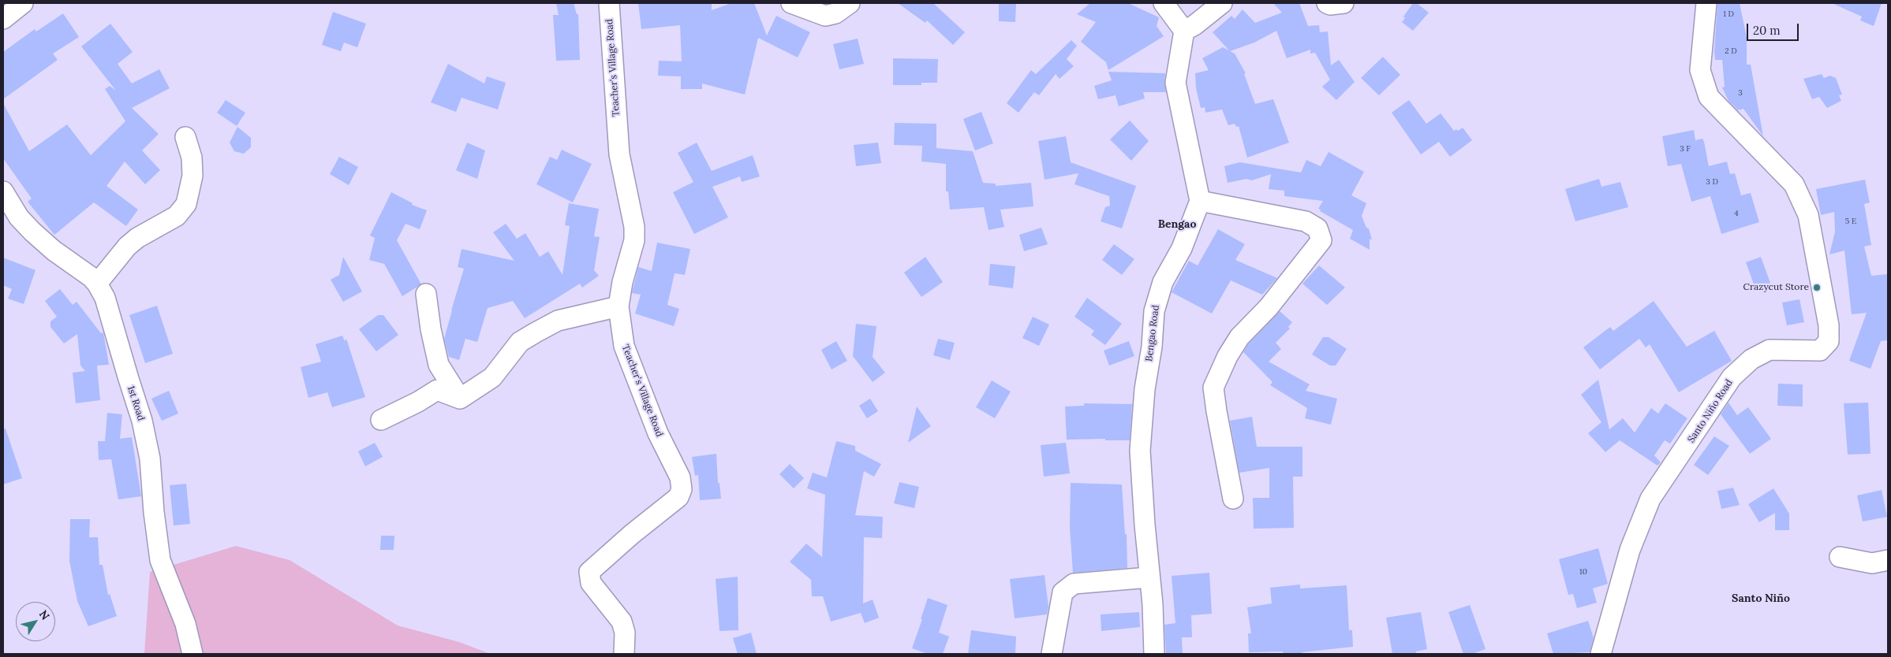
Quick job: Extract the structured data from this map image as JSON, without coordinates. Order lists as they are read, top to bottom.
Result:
{
  "streets": {
    "street": [
      "Teacher's Village Road",
      "Bengao Road",
      "1st Road",
      "Santo Niño Road"
    ]
  },
  "districts": ["Bengao", "Santo Niño"],
  "places": ["Crazycut Store"],
  "house_numbers": [
    "1 D",
    "2 D",
    "3",
    "3 F",
    "3 D",
    "4",
    "5 E",
    "10"
  ],
  "scale_bar": "20 m",
  "north": "top right"
}
